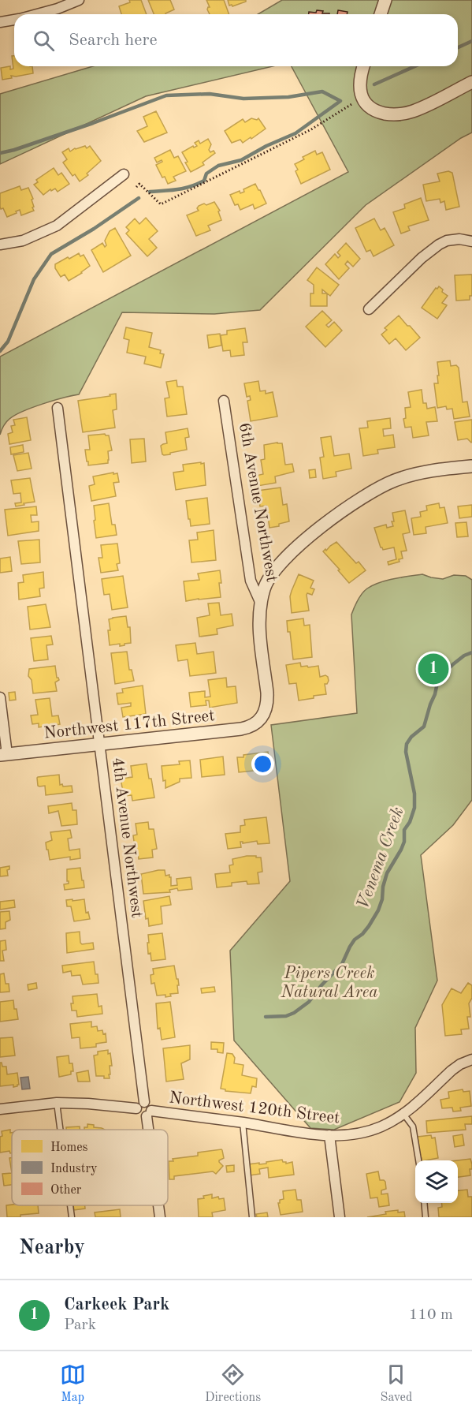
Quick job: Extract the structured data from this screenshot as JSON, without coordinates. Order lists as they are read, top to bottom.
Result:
{
  "streets": {
    "street": [
      "6th Avenue Northwest",
      "Northwest 117th Street",
      "4th Avenue Northwest",
      "Northwest 120th Street"
    ]
  },
  "crossings": [
    ["6th Avenue Northwest", "Northwest 117th Street"],
    ["Northwest 117th Street", "4th Avenue Northwest"]
  ],
  "water": ["Venema Creek"],
  "parks": ["Pipers Creek Natural Area"],
  "legend": ["Homes", "Industry", "Other"],
  "page": {
    "search": "Search here",
    "pins": "1",
    "heading": "Nearby",
    "list": [
      {
        "mark": "1",
        "name": "Carkeek Park",
        "note": "Park",
        "value": "110 m"
      }
    ],
    "nav": ["Map", "Directions", "Saved"]
  }
}
